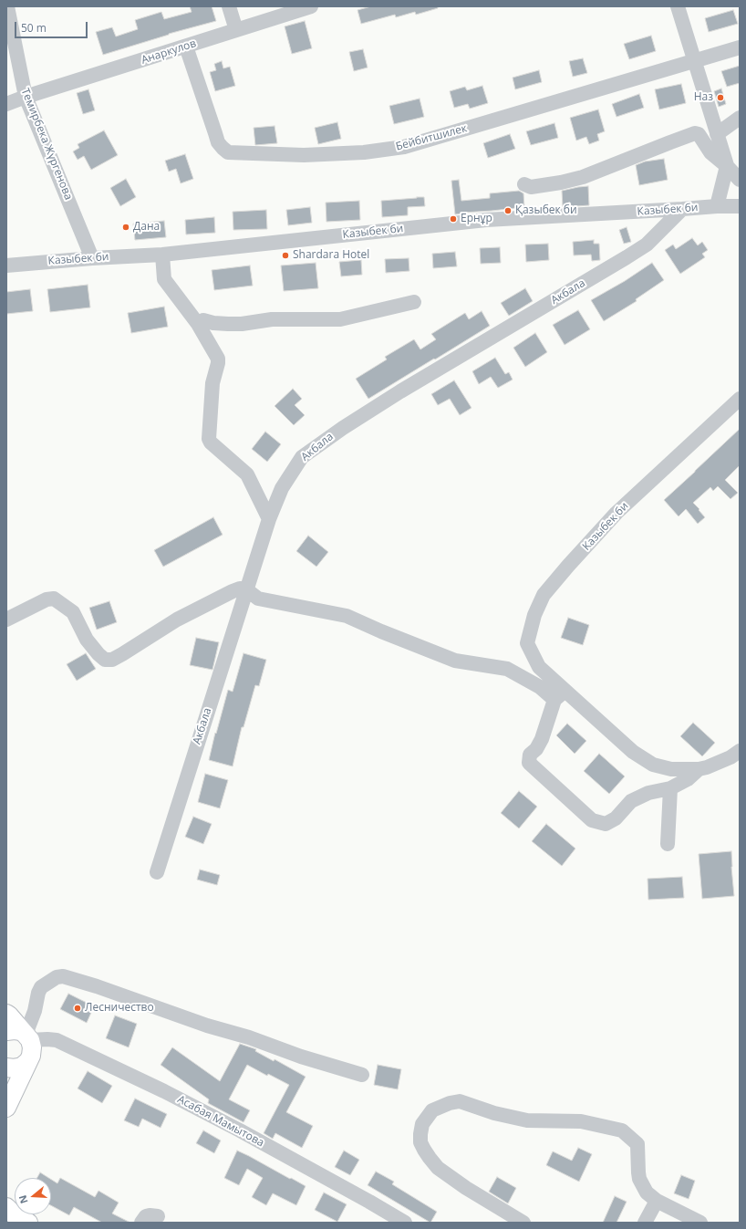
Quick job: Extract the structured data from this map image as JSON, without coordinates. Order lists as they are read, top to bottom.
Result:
{
  "streets": {
    "street": [
      "Анаркулов",
      "Бейбитшилек",
      "Темирбека Жүргенова",
      "Казыбек би",
      "Акбала",
      "Асабая Мамытова"
    ]
  },
  "crossings": [
    ["Анаркулов", "Бейбитшилек"],
    ["Анаркулов", "Темирбека Жүргенова"],
    ["Темирбека Жүргенова", "Казыбек би"],
    ["Казыбек би", "Акбала"]
  ],
  "places": [
    "Наз",
    "Қазыбек би",
    "Ернұр",
    "Дана",
    "Shardara Hotel",
    "Лесничество"
  ],
  "scale_bar": "50 m",
  "north": "left"
}
